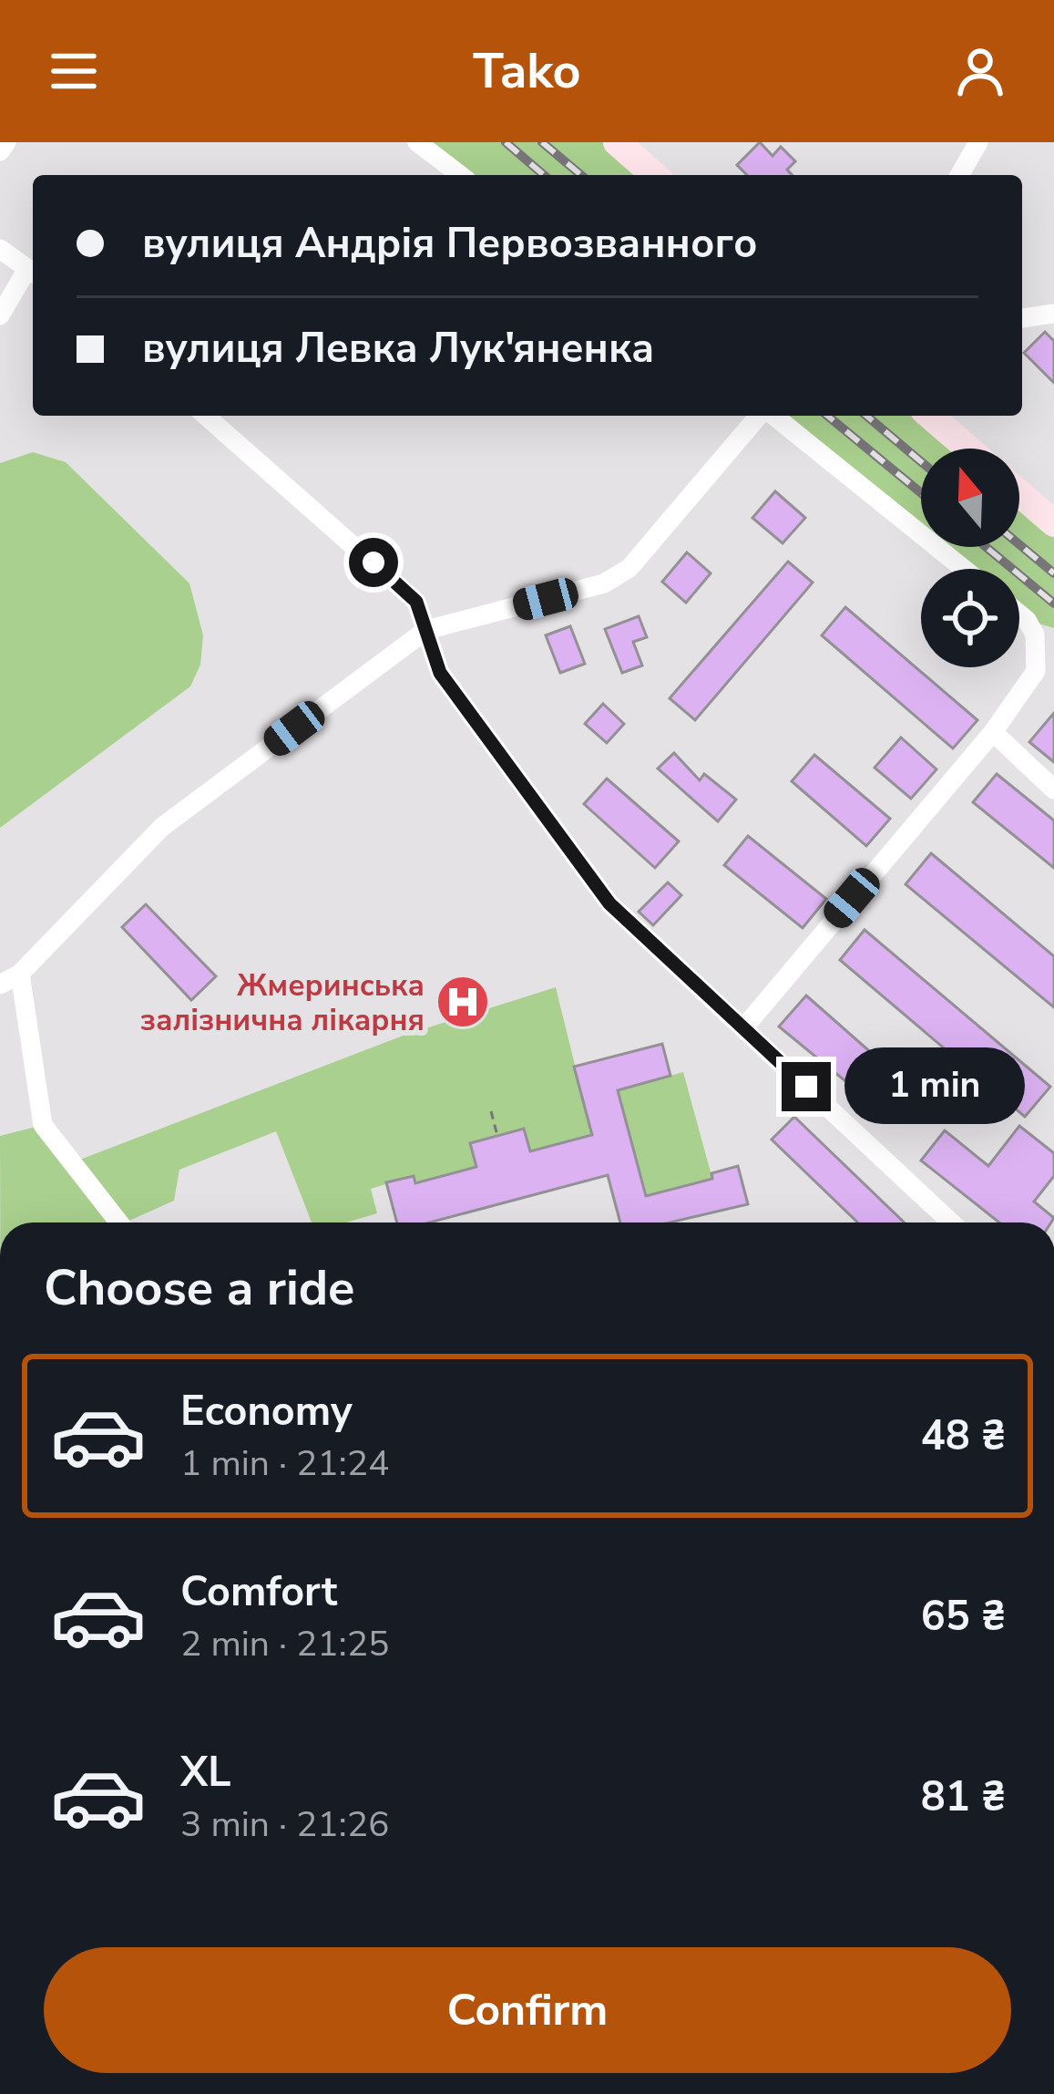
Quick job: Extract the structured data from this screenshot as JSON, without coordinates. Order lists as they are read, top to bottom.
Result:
{
  "places": {
    "hospital": ["Жмеринська залізнична лікарня"]
  },
  "north": "top",
  "page": {
    "header": "Tako",
    "banner": ["вулиця Андрія Первозванного", "вулиця Левка Лук'яненка"],
    "bubble": "1 min",
    "heading": "Choose a ride",
    "list": [
      {
        "name": "Economy",
        "note": "1 min · 21:24",
        "value": "48 ₴"
      },
      {
        "name": "Comfort",
        "note": "2 min · 21:25",
        "value": "65 ₴"
      },
      {
        "name": "XL",
        "note": "3 min · 21:26",
        "value": "81 ₴"
      }
    ],
    "buttons": "Confirm"
  }
}
